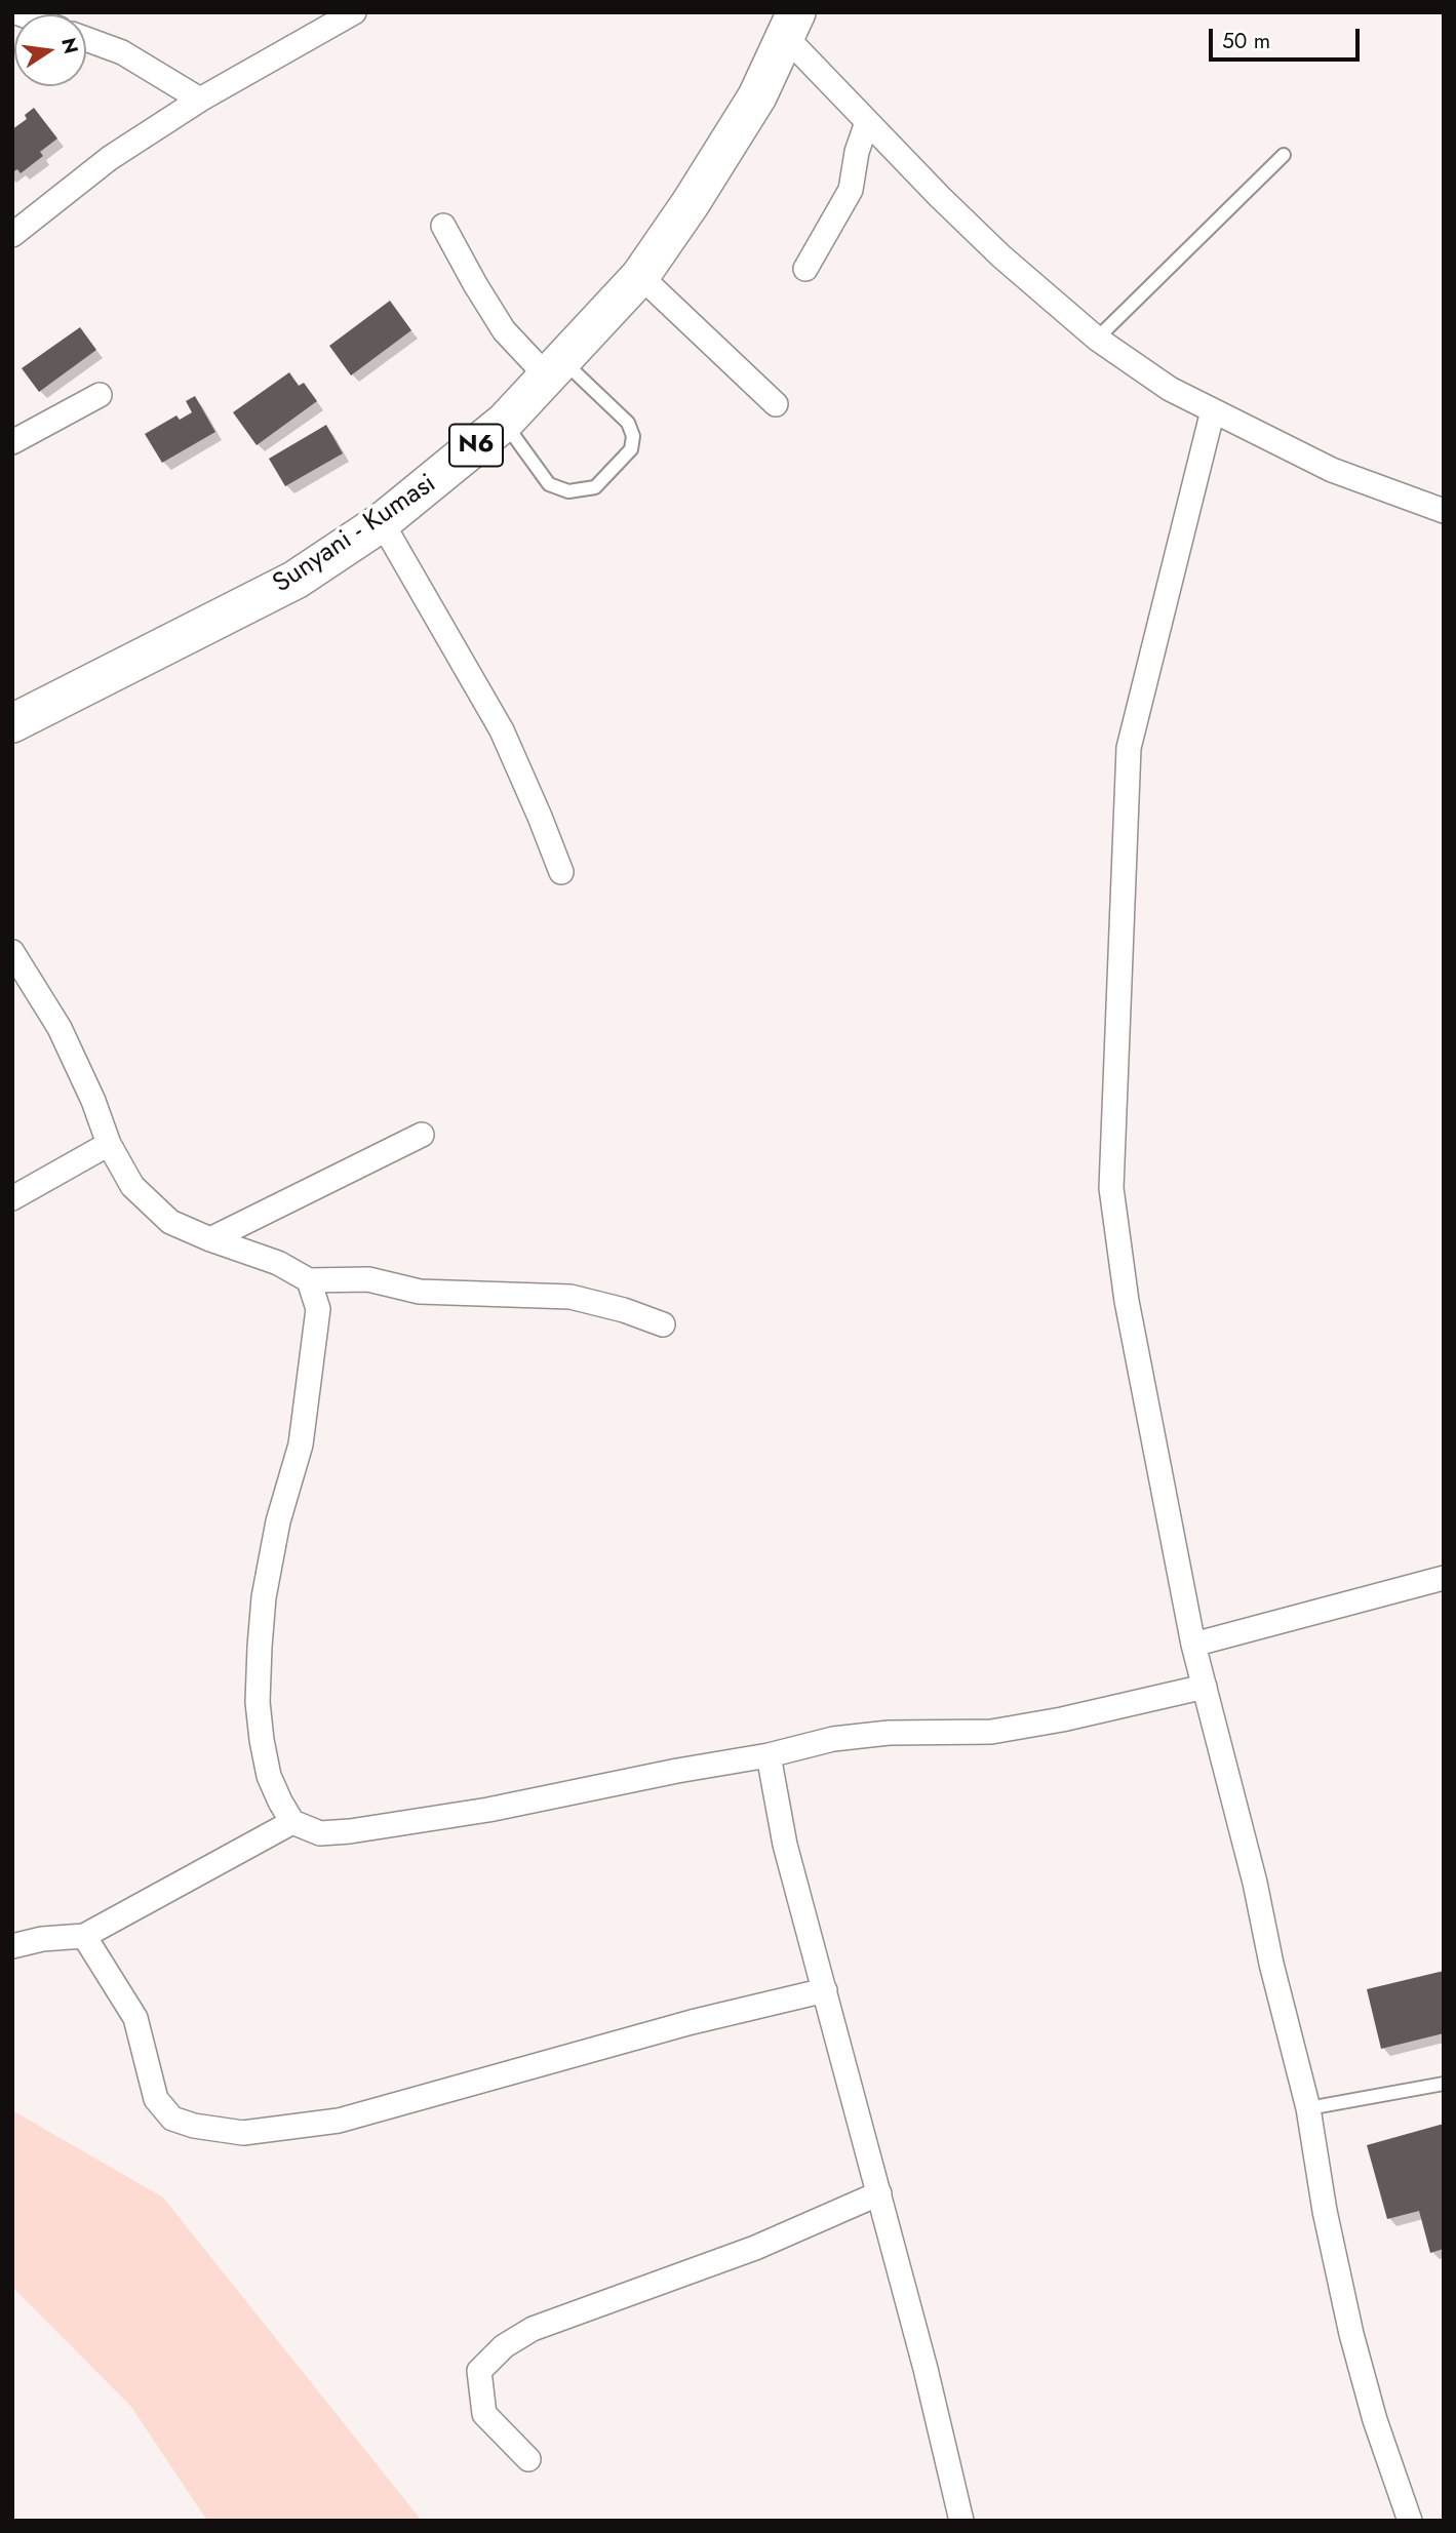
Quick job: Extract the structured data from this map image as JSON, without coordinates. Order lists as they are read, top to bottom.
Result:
{
  "streets": {
    "main road": ["N6", "Sunyani - Kumasi"]
  },
  "scale_bar": "50 m",
  "north": "right"
}
